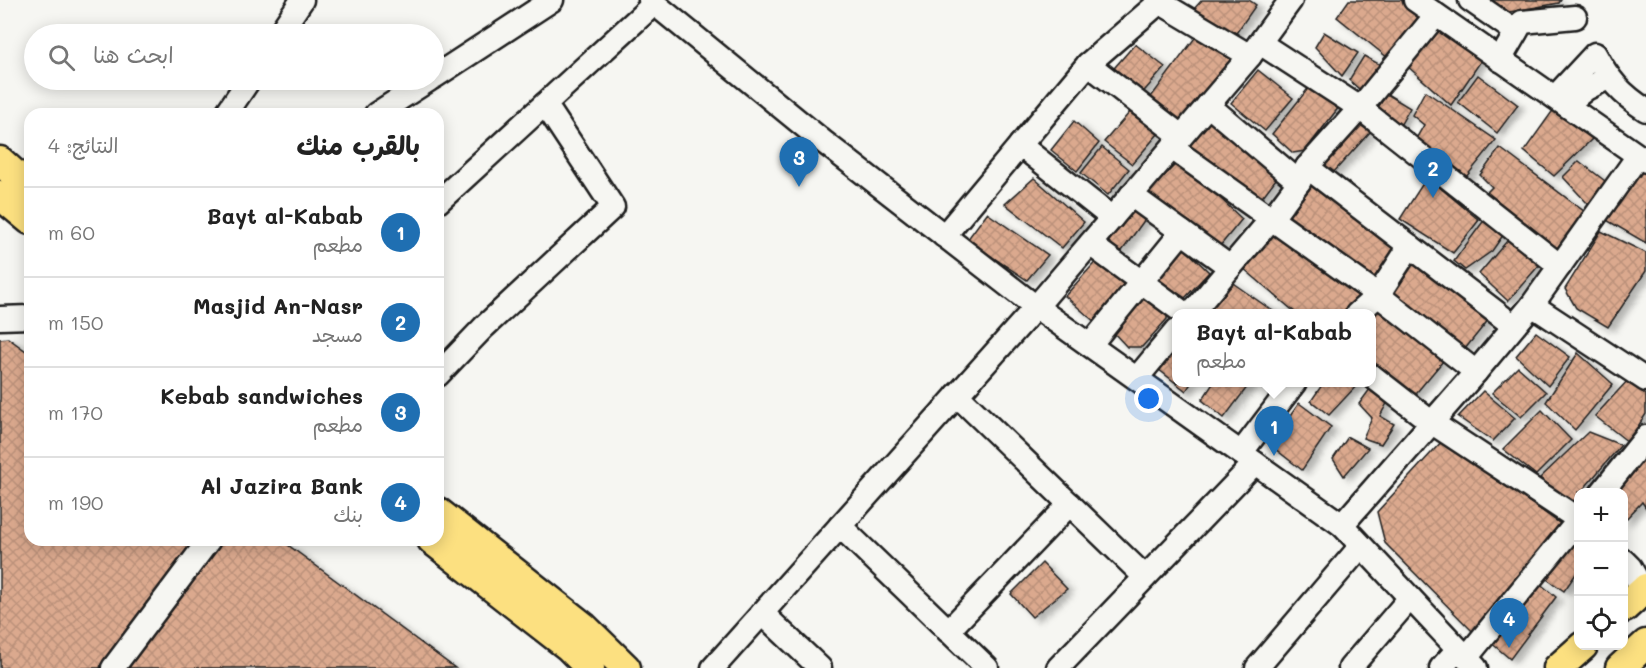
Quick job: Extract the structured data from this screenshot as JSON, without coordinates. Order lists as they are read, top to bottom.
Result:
{
  "page": {
    "search": "ابحث هنا",
    "heading": ["بالقرب منك", "النتائج: 4"],
    "pins": [
      "3",
      "2",
      "1",
      "4"
    ],
    "list": [
      {
        "mark": "1",
        "name": "Bayt al-Kabab",
        "note": "مطعم",
        "value": "60 m"
      },
      {
        "mark": "2",
        "name": "Masjid An-Nasr",
        "note": "مسجد",
        "value": "150 m"
      },
      {
        "mark": "3",
        "name": "Kebab sandwiches",
        "note": "مطعم",
        "value": "170 m"
      },
      {
        "mark": "4",
        "name": "Al Jazira Bank",
        "note": "بنك",
        "value": "190 m"
      }
    ],
    "popup": ["Bayt al-Kabab", "مطعم"],
    "map_buttons": ["+", "−"]
  }
}
